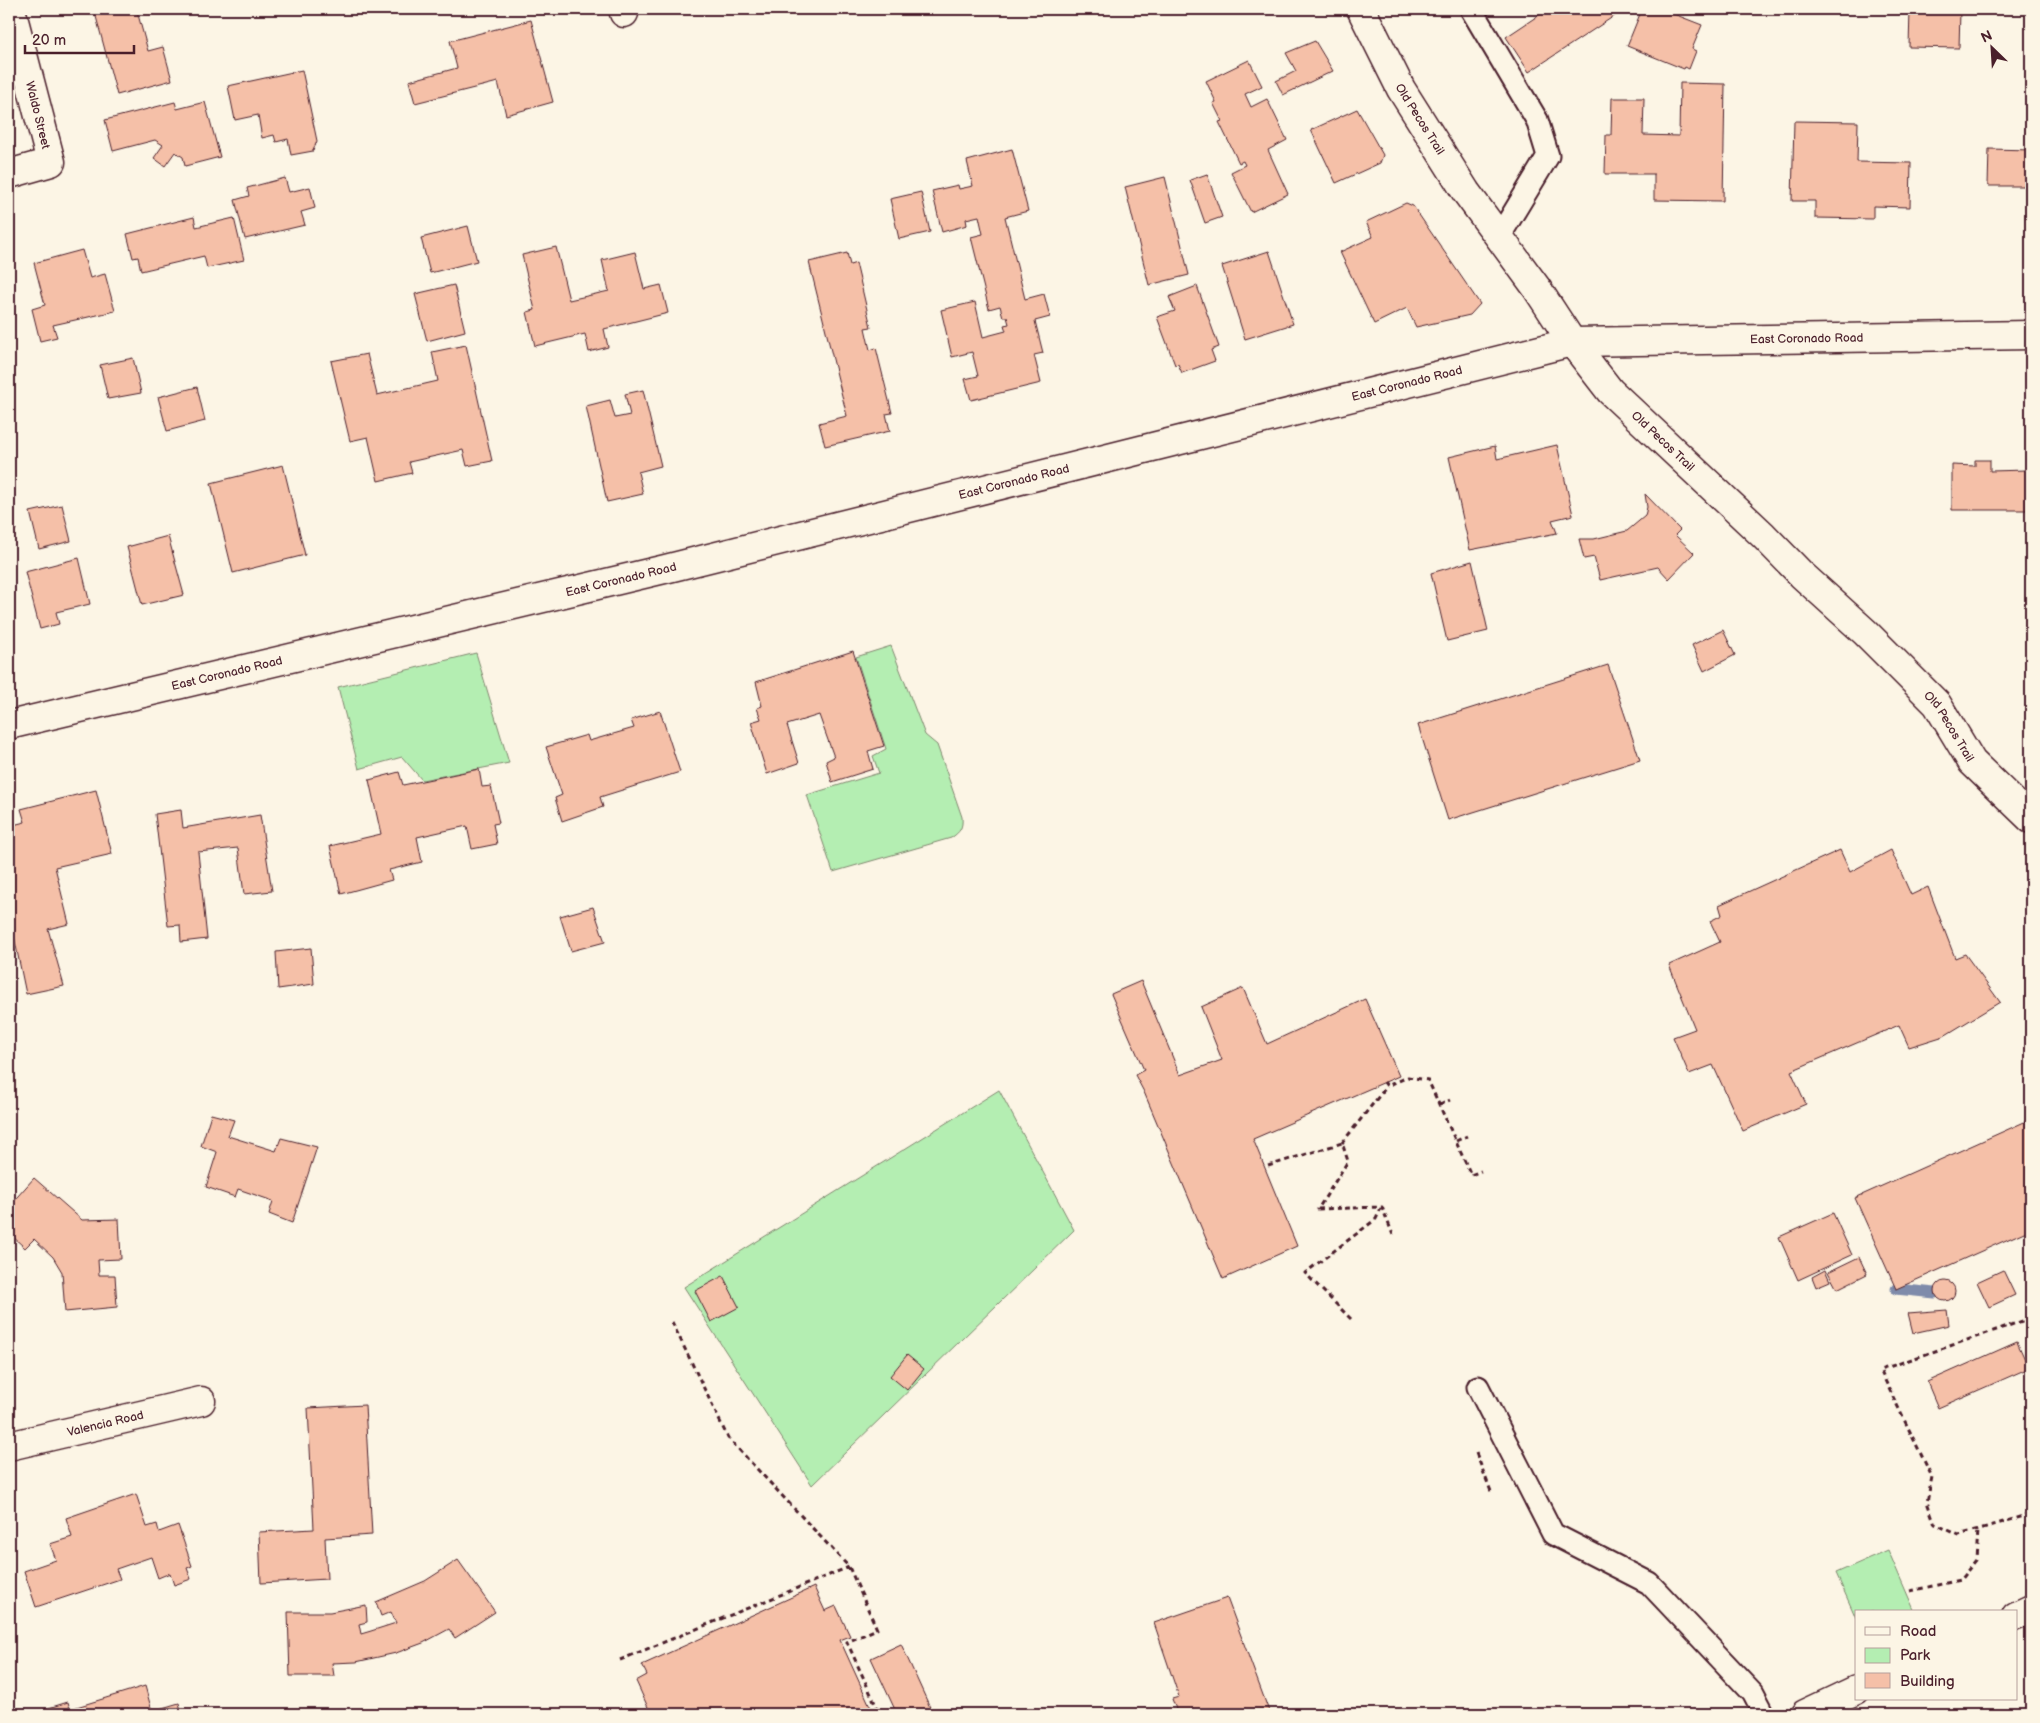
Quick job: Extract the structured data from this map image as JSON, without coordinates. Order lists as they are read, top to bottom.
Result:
{
  "streets": {
    "street": [
      "Waldo Street",
      "Old Pecos Trail",
      "East Coronado Road",
      "Valencia Road"
    ]
  },
  "crossings": [
    ["Old Pecos Trail", "East Coronado Road"]
  ],
  "legend": ["Road", "Park", "Building"],
  "scale_bar": "20 m",
  "north": "top left"
}
